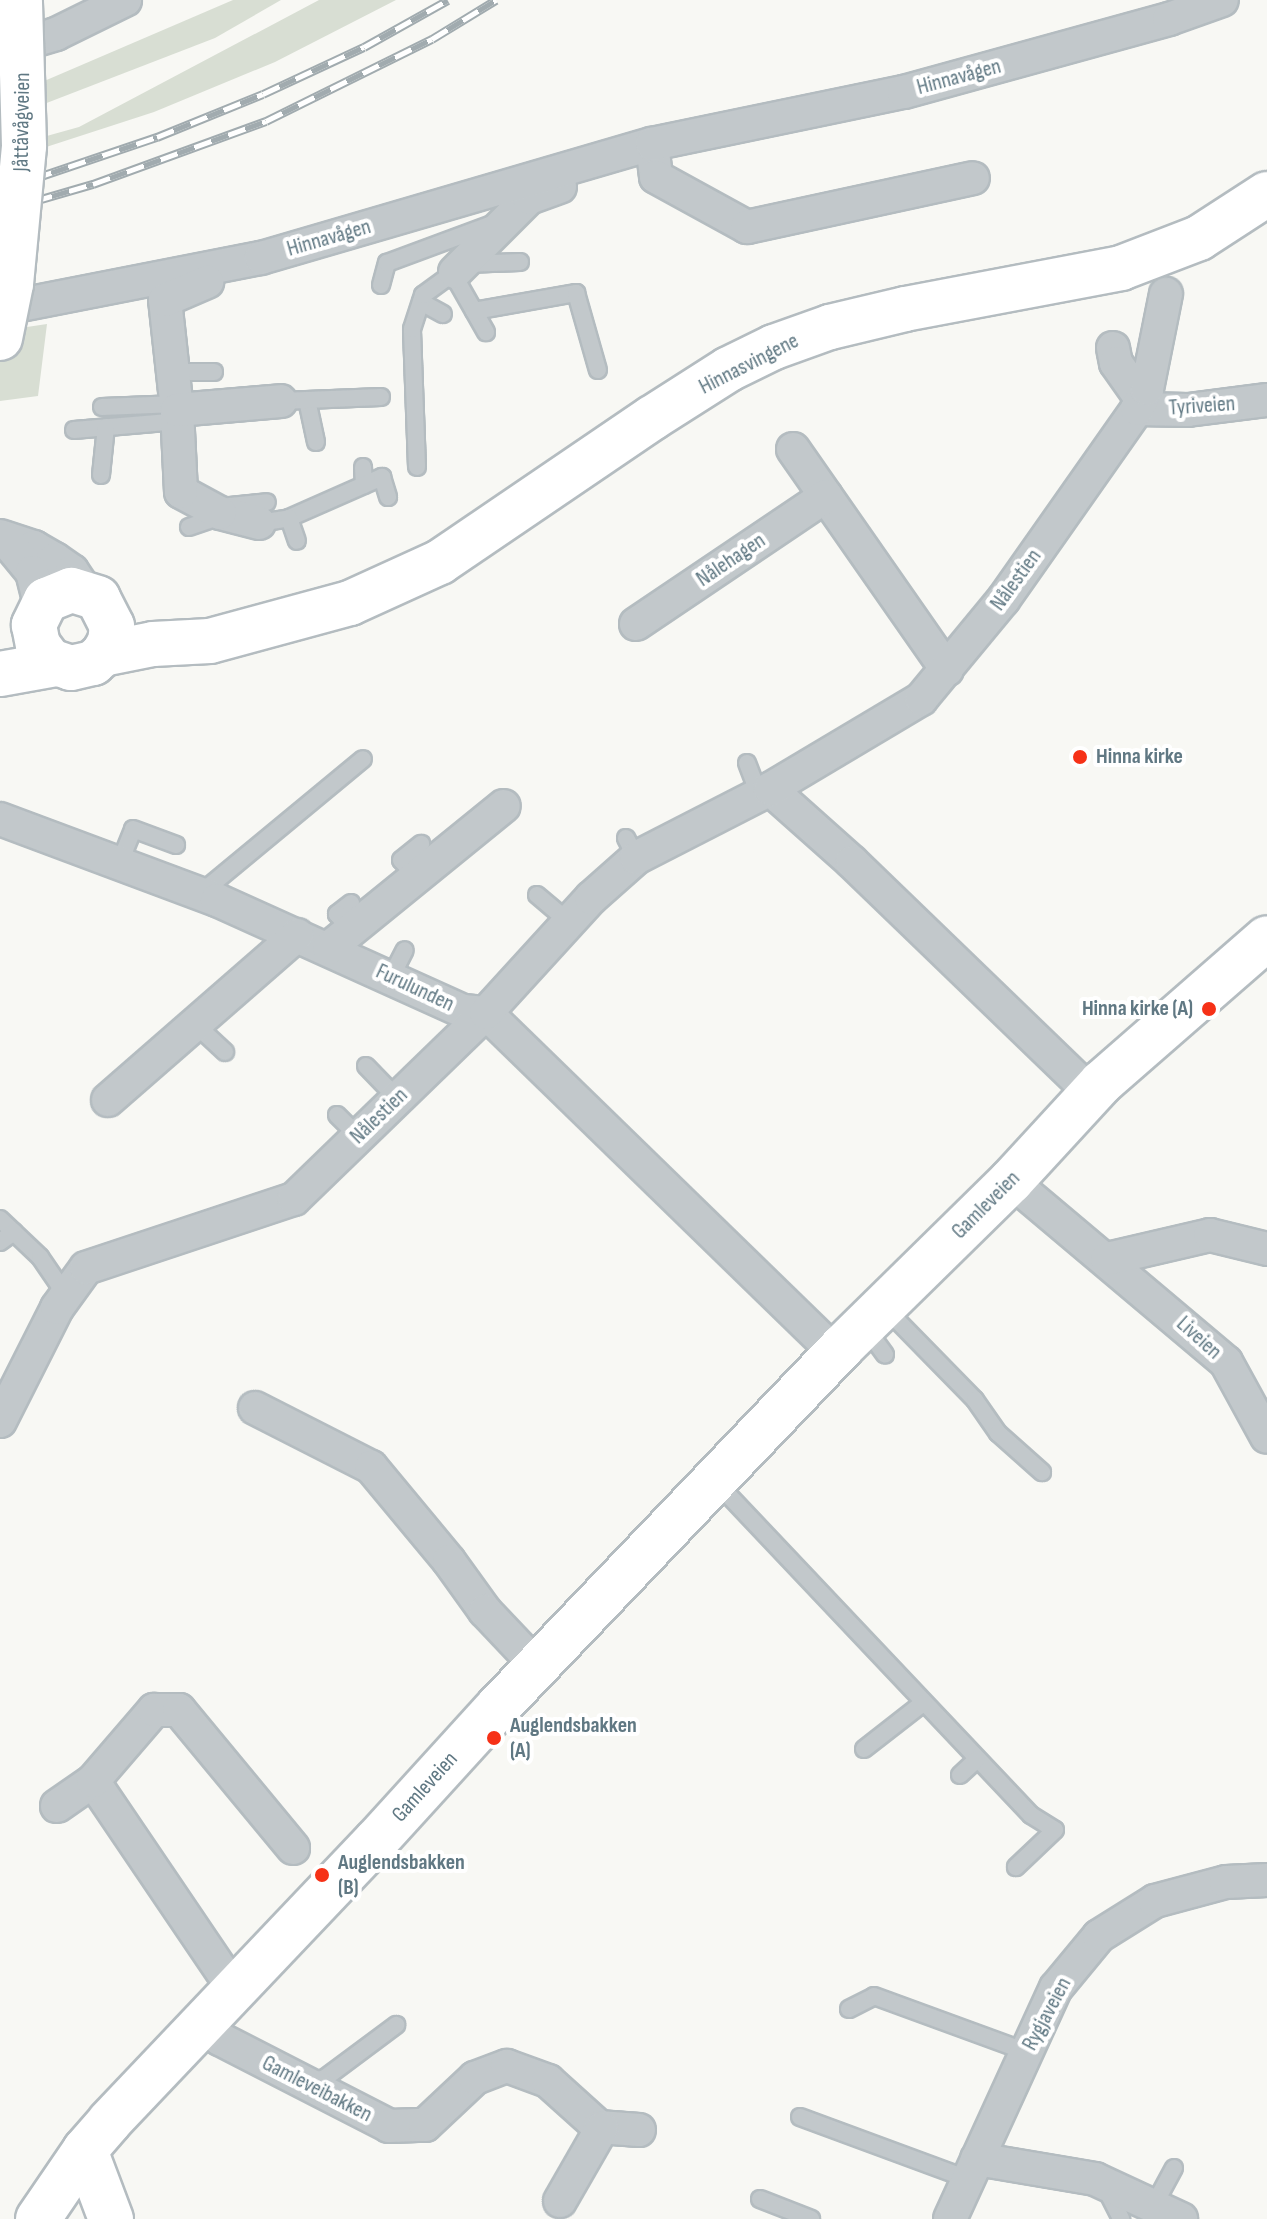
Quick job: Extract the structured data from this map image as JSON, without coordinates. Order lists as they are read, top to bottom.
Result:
{
  "streets": {
    "street": [
      "Hinnavågen",
      "Jåttåvågveien",
      "Hinnasvingene",
      "Tyriveien",
      "Nålehagen",
      "Nålestien",
      "Furulunden",
      "Gamleveien",
      "Liveien",
      "Rygjaveien",
      "Gamleveibakken"
    ]
  },
  "crossings": [
    ["Tyriveien", "Nålestien"],
    ["Nålestien", "Furulunden"],
    ["Gamleveien", "Liveien"],
    ["Gamleveien", "Gamleveibakken"]
  ],
  "places": [
    "Hinna kirke",
    "Hinna kirke (A)",
    "Auglendsbakken (A)",
    "Auglendsbakken (B)"
  ]
}
